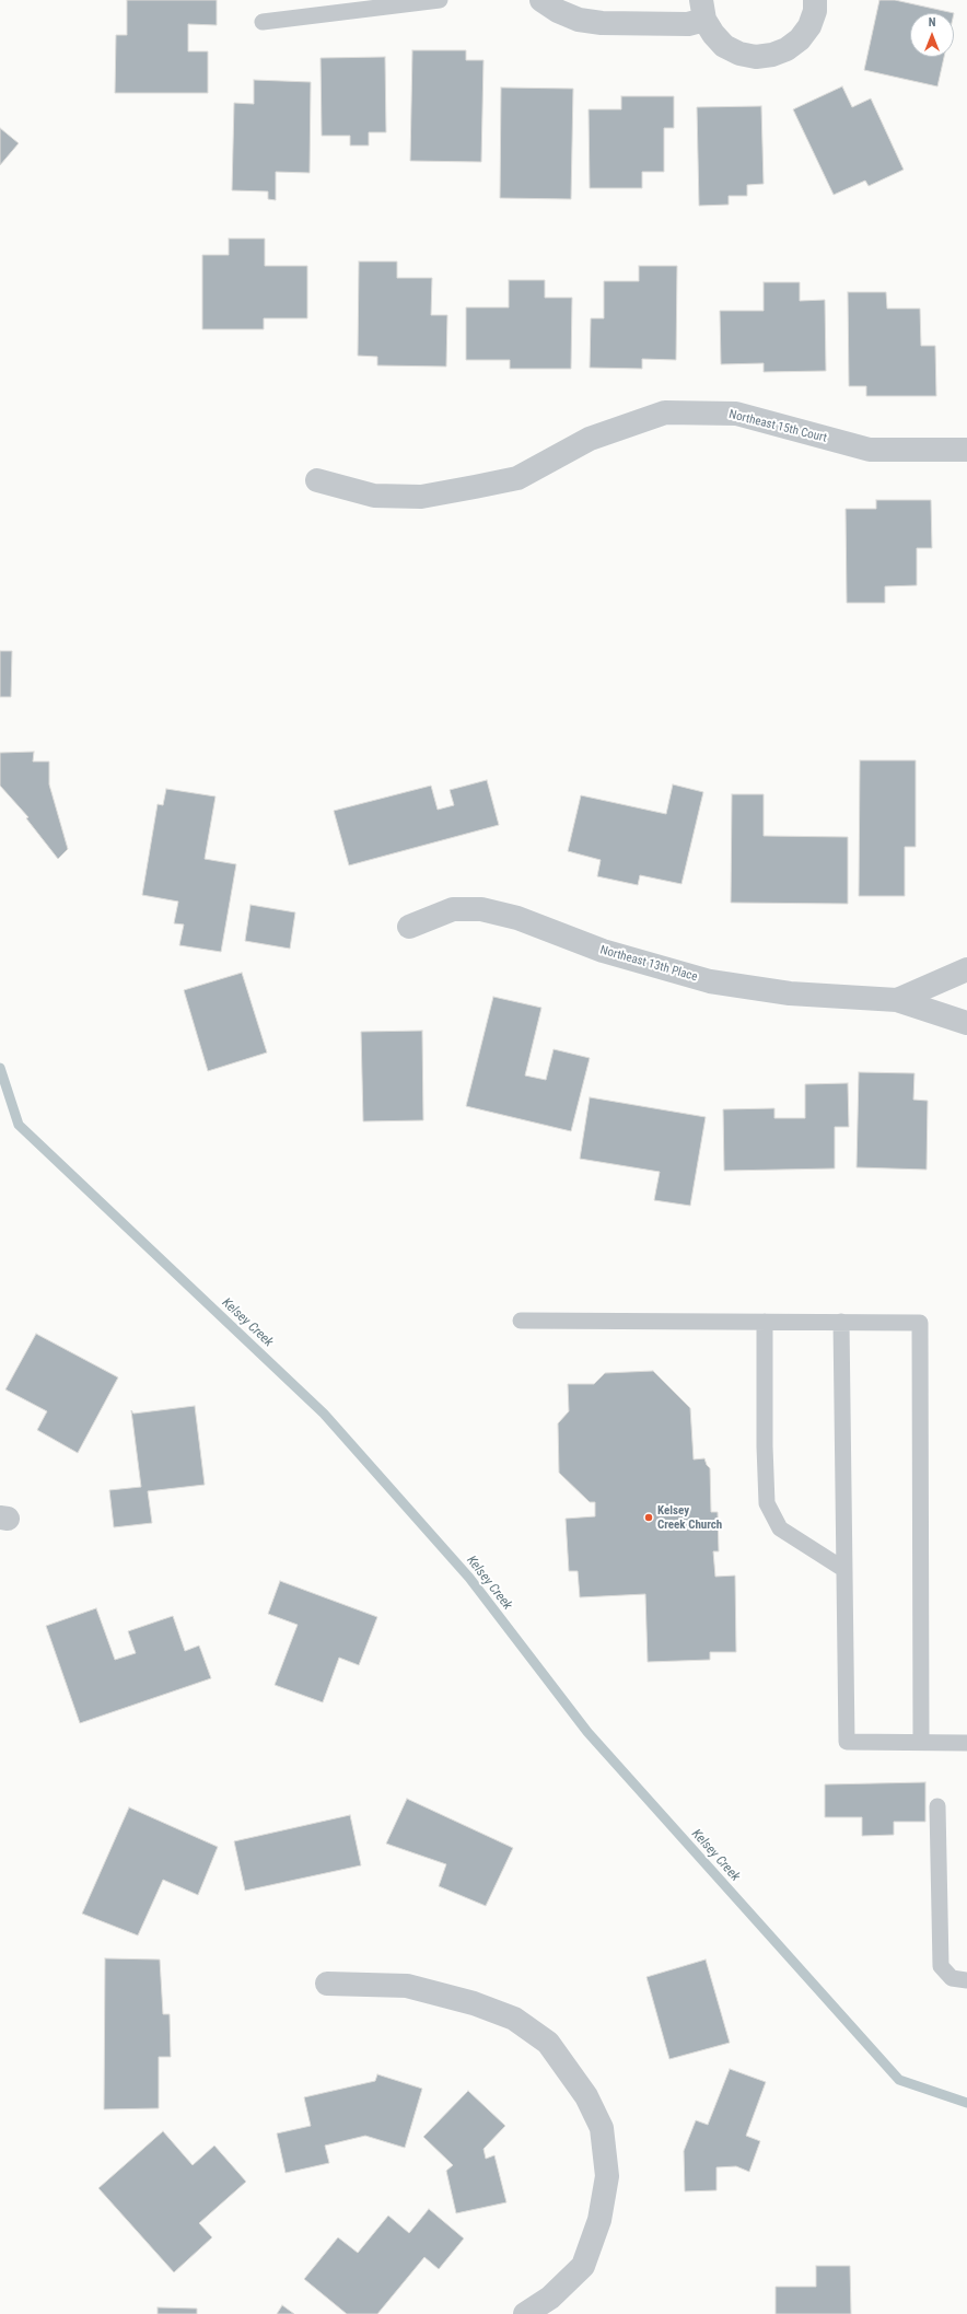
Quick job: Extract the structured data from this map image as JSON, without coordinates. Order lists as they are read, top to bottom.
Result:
{
  "streets": {
    "street": ["Northeast 15th Court", "Northeast 13th Place"]
  },
  "water": ["Kelsey Creek"],
  "places": ["Kelsey Creek Church"],
  "north": "top"
}
